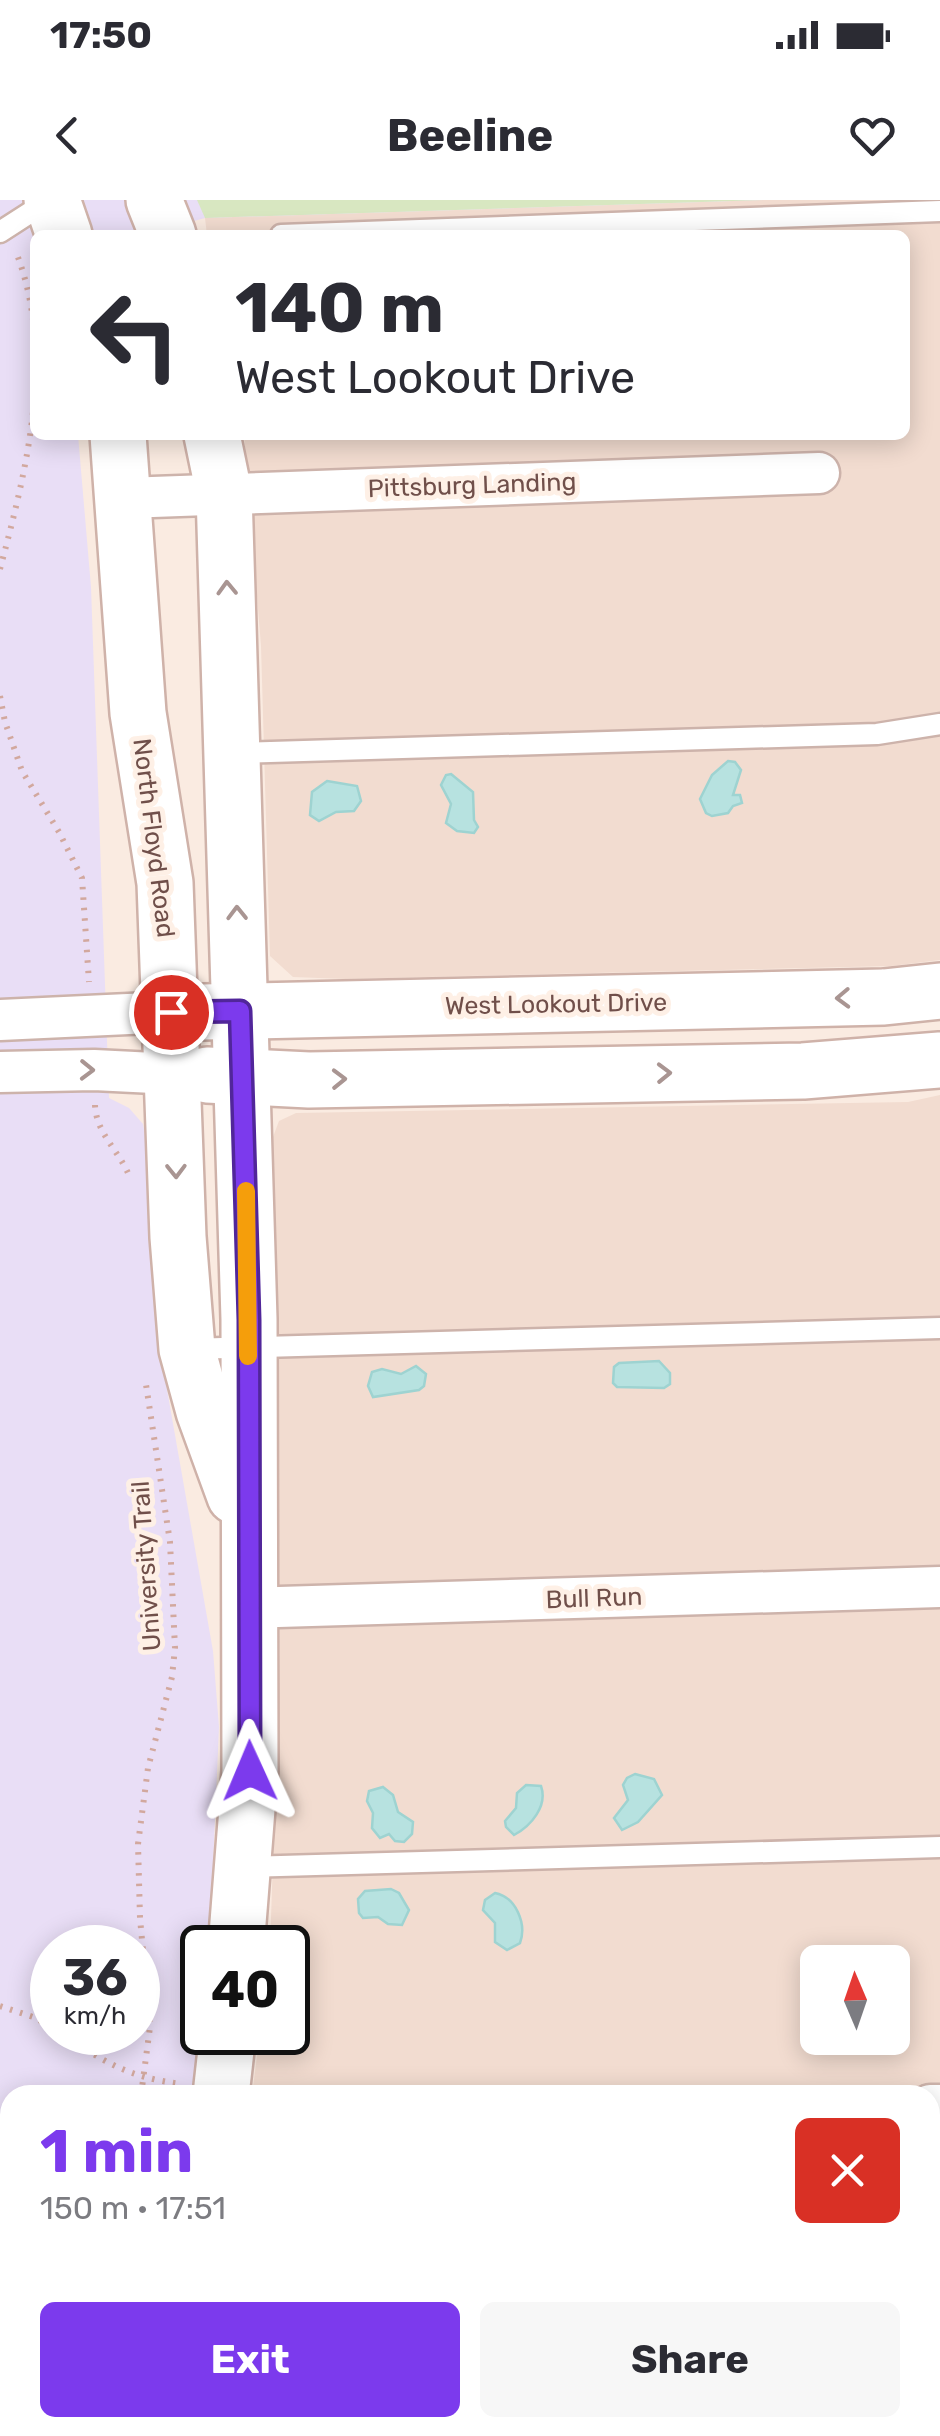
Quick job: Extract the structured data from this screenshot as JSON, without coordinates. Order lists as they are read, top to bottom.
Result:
{
  "streets": {
    "street": [
      "Pittsburg Landing",
      "North Floyd Road",
      "West Lookout Drive",
      "Bull Run"
    ],
    "path": ["University Trail"]
  },
  "crossings": [
    ["Pittsburg Landing", "North Floyd Road"],
    ["North Floyd Road", "West Lookout Drive"],
    ["North Floyd Road", "University Trail"],
    ["North Floyd Road", "Bull Run"]
  ],
  "north": "top",
  "page": {
    "status": "17:50",
    "header": "Beeline",
    "turn": ["140 m", "West Lookout Drive"],
    "speed": "36 km/h",
    "limit": "40",
    "heading": ["1 min", "150 m · 17:51"],
    "buttons": ["Exit", "Share"]
  }
}
